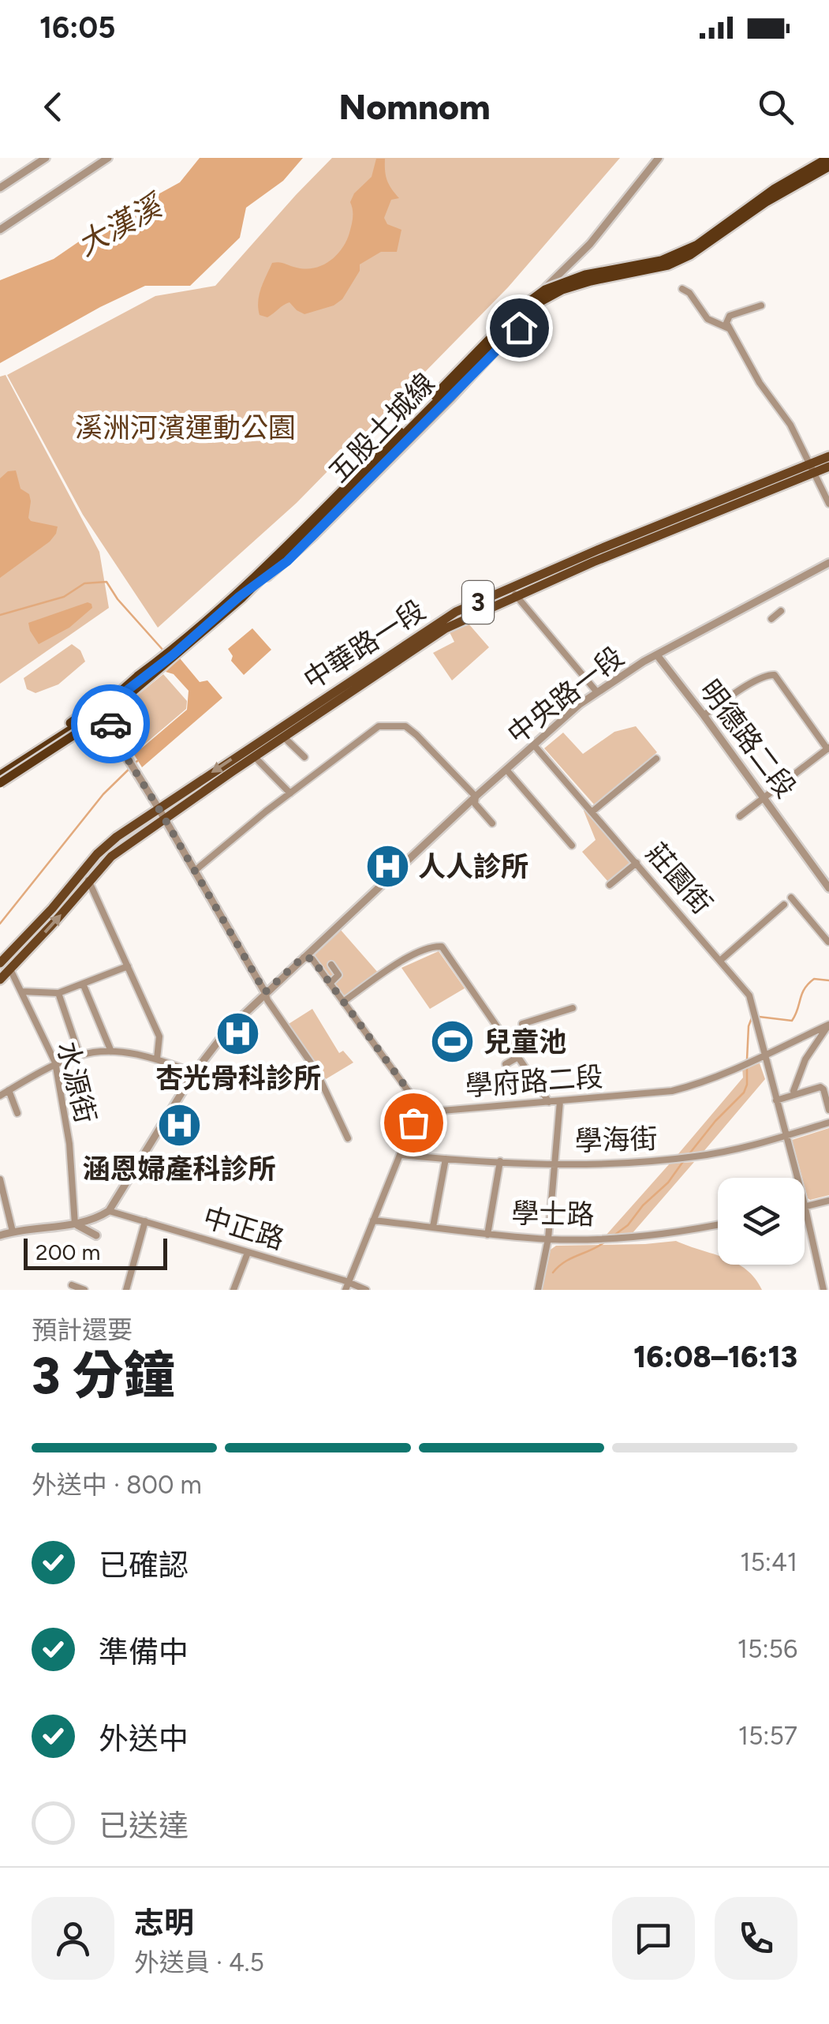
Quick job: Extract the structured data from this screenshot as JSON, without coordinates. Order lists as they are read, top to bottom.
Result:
{
  "streets": {
    "highway": ["五股土城線"],
    "main road": ["3", "中華路一段"],
    "street": [
      "中央路一段",
      "明德路二段",
      "莊園街",
      "學府路二段",
      "水源街",
      "學海街",
      "學士路",
      "中正路"
    ]
  },
  "crossings": [
    ["3", "中華路一段"],
    ["3", "水源街"],
    ["中央路一段", "明德路二段"],
    ["中央路一段", "莊園街"],
    ["中央路一段", "中正路"],
    ["莊園街", "學府路二段"],
    ["莊園街", "學海街"]
  ],
  "water": ["大漢溪"],
  "parks": ["溪洲河濱運動公園"],
  "places": {
    "hospital": ["人人診所", "杏光骨科診所", "涵恩婦產科診所"],
    "sports": ["兒童池"]
  },
  "scale_bar": "200 m",
  "page": {
    "status": "16:05",
    "header": "Nomnom",
    "scale": "200 m",
    "heading": ["3 分鐘", "預計還要", "16:08–16:13"],
    "panel": ["志明", "外送員 · 4.5"],
    "bar": "外送中 · 800 m",
    "list": [
      ["已確認", "15:41"],
      ["準備中", "15:56"],
      ["外送中", "15:57"],
      "已送達"
    ]
  }
}
